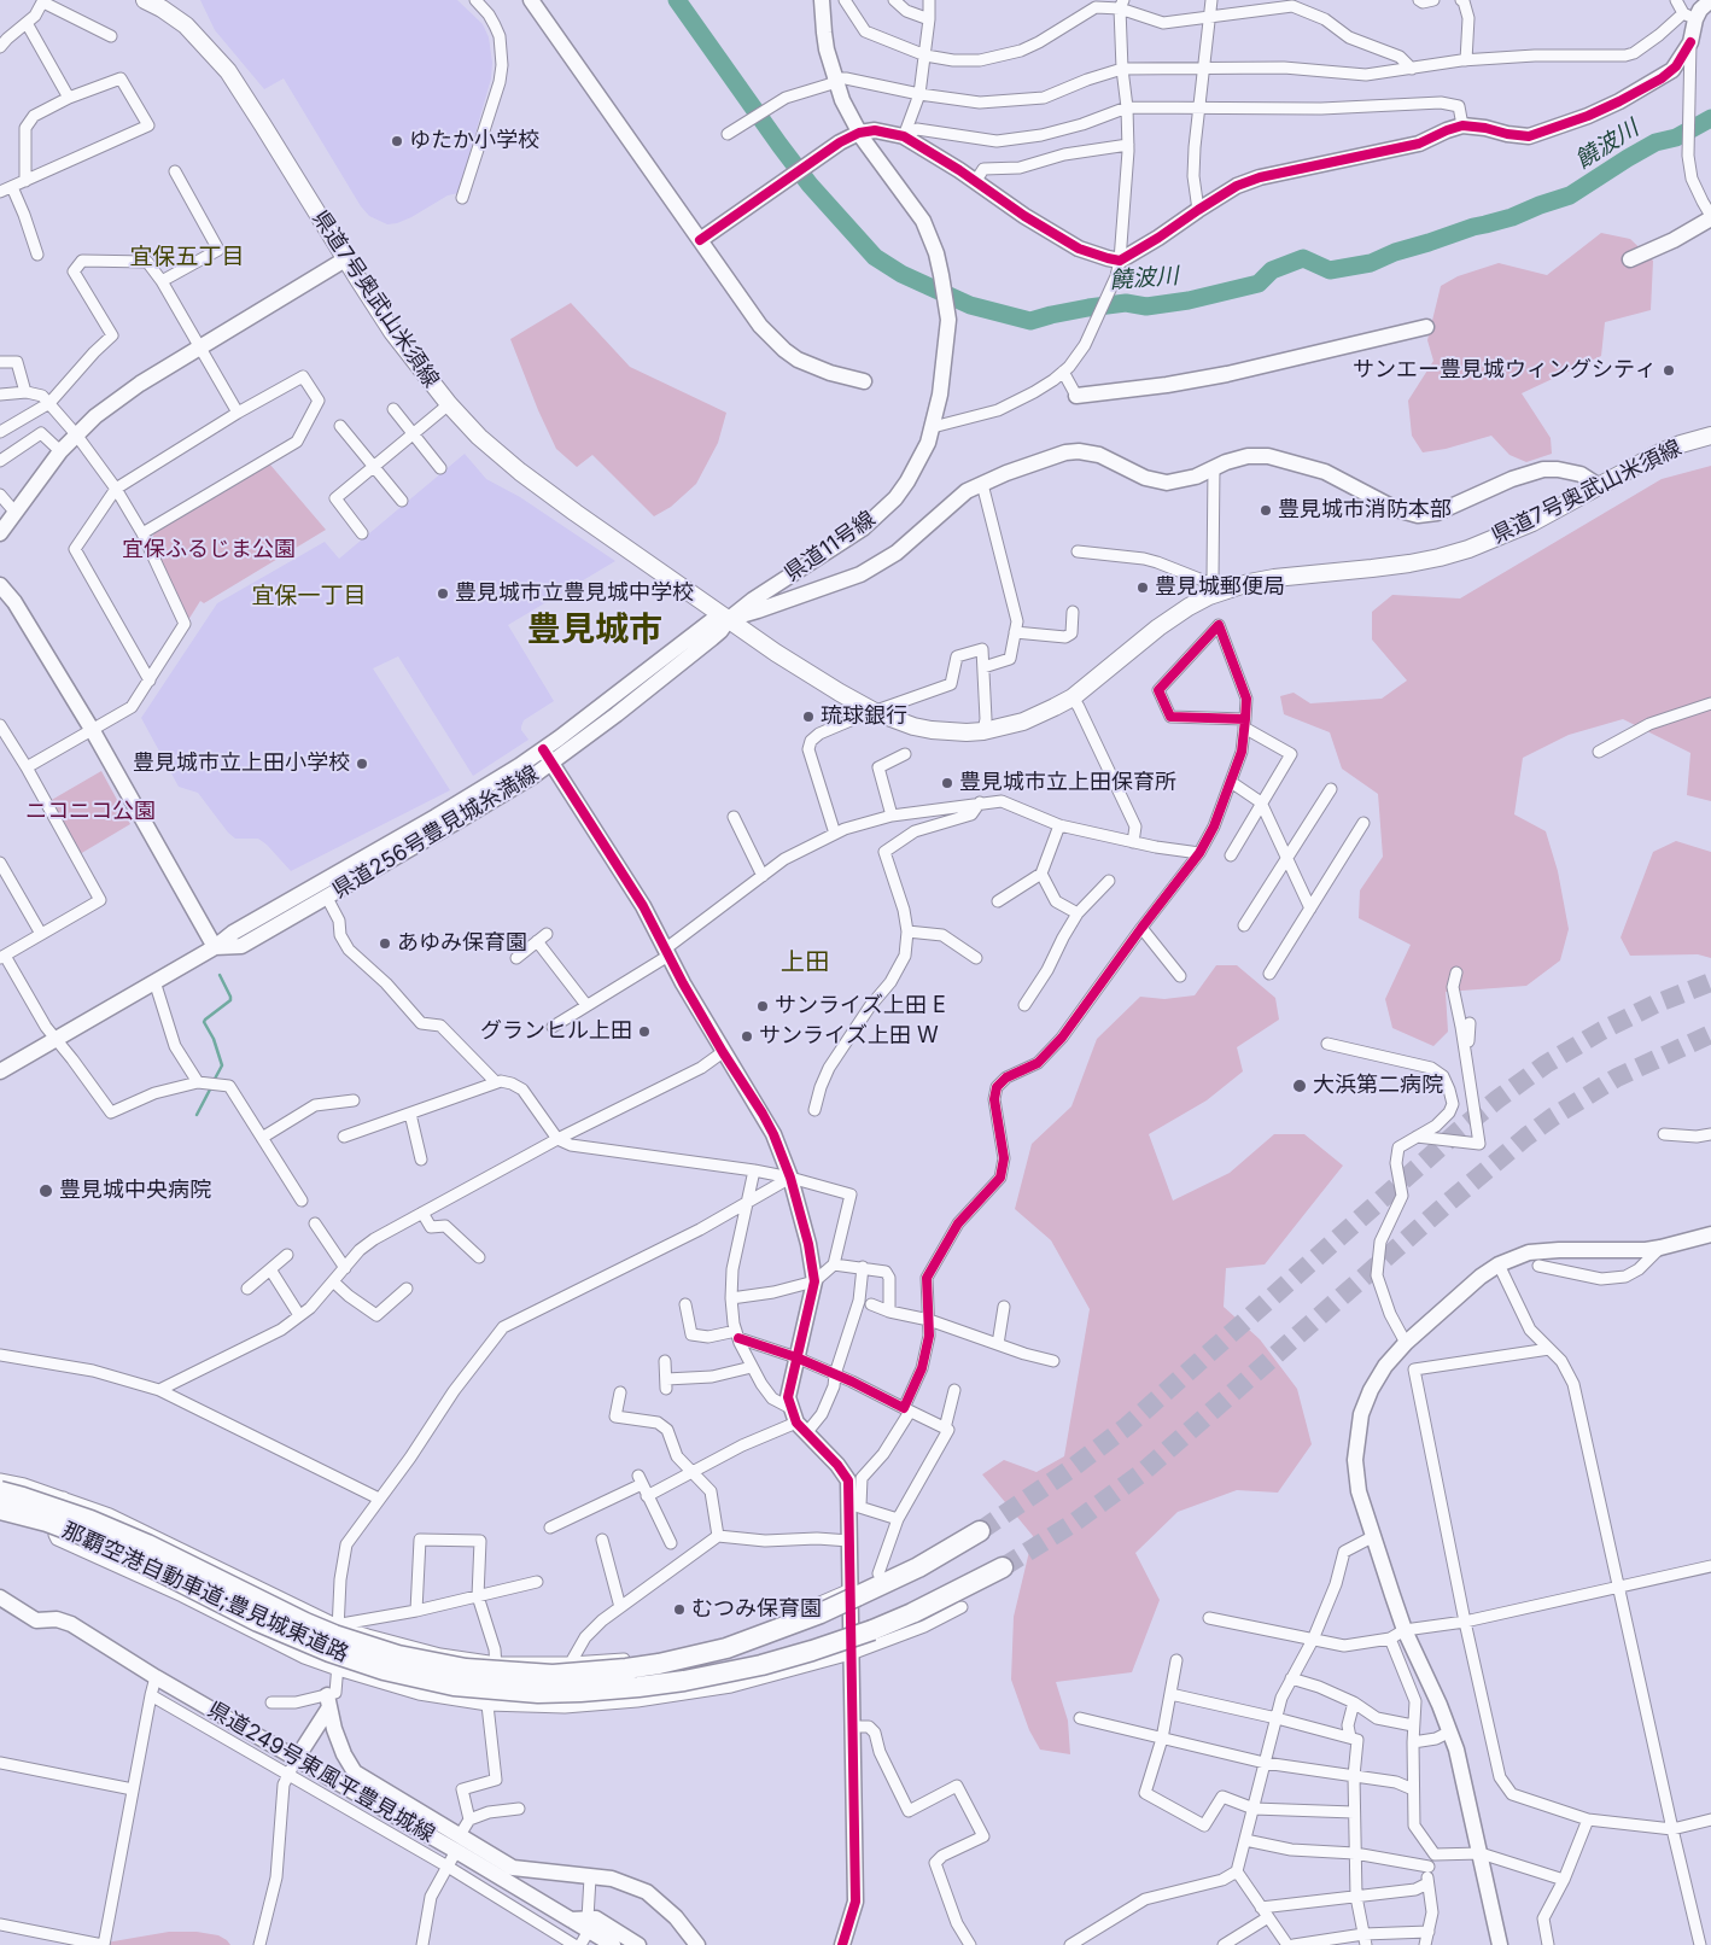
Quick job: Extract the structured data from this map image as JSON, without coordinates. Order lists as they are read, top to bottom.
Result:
{
  "streets": {
    "highway": ["那覇空港自動車道;豊見城東道路"],
    "main road": ["県道7号奥武山米須線"],
    "street": ["県道11号線", "県道256号豊見城糸満線", "県道249号東風平豊見城線"]
  },
  "crossings": [
    ["県道7号奥武山米須線", "県道11号線"],
    ["県道7号奥武山米須線", "県道256号豊見城糸満線"],
    ["県道11号線", "県道256号豊見城糸満線"]
  ],
  "districts": [
    "宜保五丁目",
    "宜保一丁目",
    "豊見城市",
    "上田"
  ],
  "water": ["饒波川"],
  "parks": ["宜保ふるじま公園", "ニコニコ公園"],
  "places": [
    "ゆたか小学校",
    "サンエー豊見城ウィングシティ",
    "豊見城市消防本部",
    "豊見城郵便局",
    "豊見城市立豊見城中学校",
    "琉球銀行",
    "豊見城市立上田小学校",
    "豊見城市立上田保育所",
    "あゆみ保育園",
    "サンライズ上田 E",
    "グランヒル上田",
    "サンライズ上田 W",
    "大浜第二病院",
    "豊見城中央病院",
    "むつみ保育園"
  ]
}
